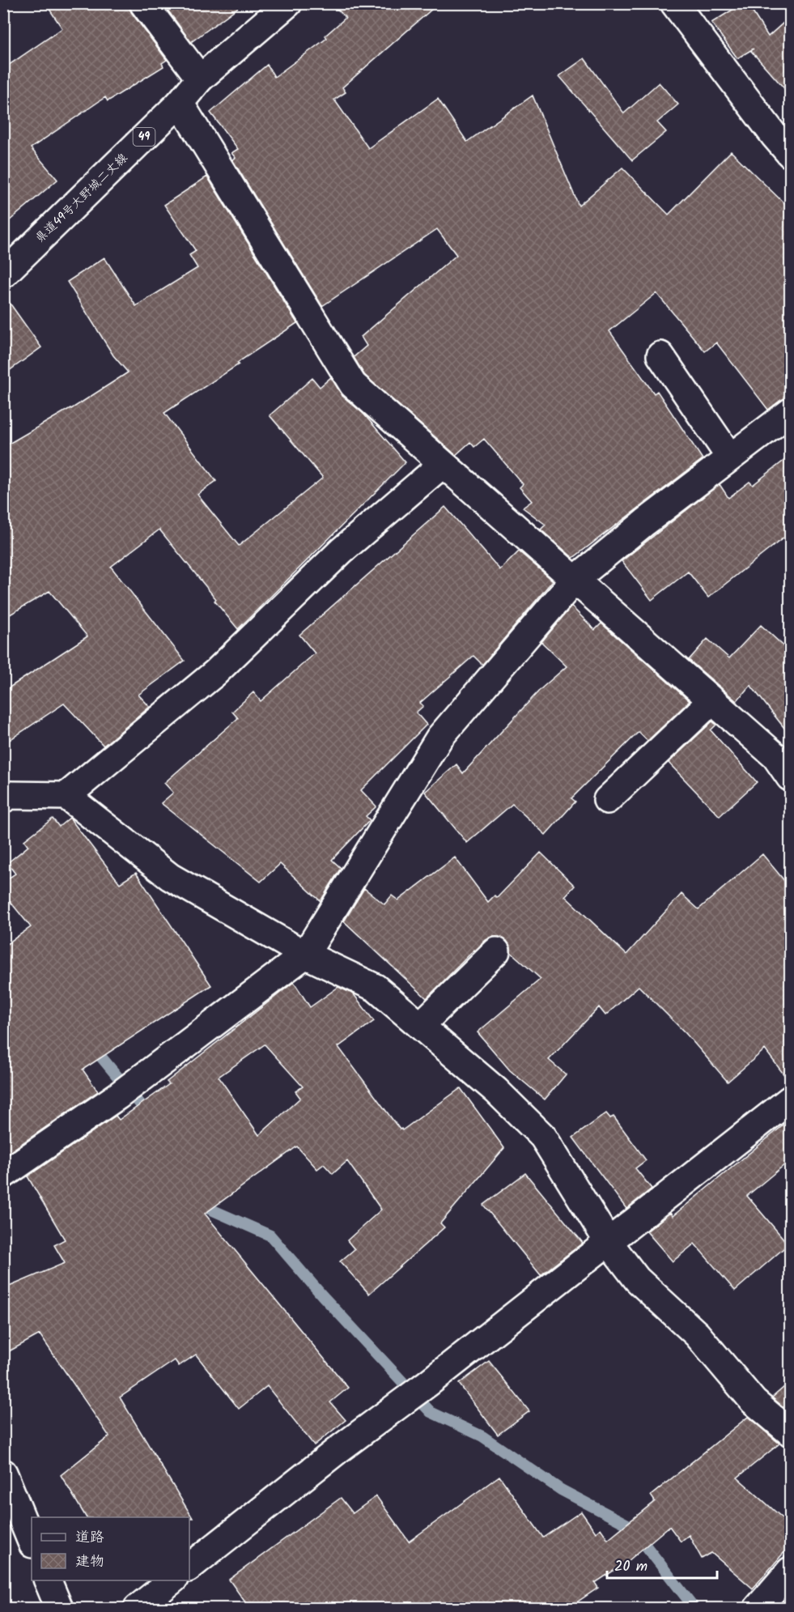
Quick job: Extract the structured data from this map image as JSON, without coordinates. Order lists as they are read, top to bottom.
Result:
{
  "streets": {
    "main road": ["49", "県道49号大野城二丈線"]
  },
  "legend": ["道路", "建物"],
  "scale_bar": "20 m"
}
